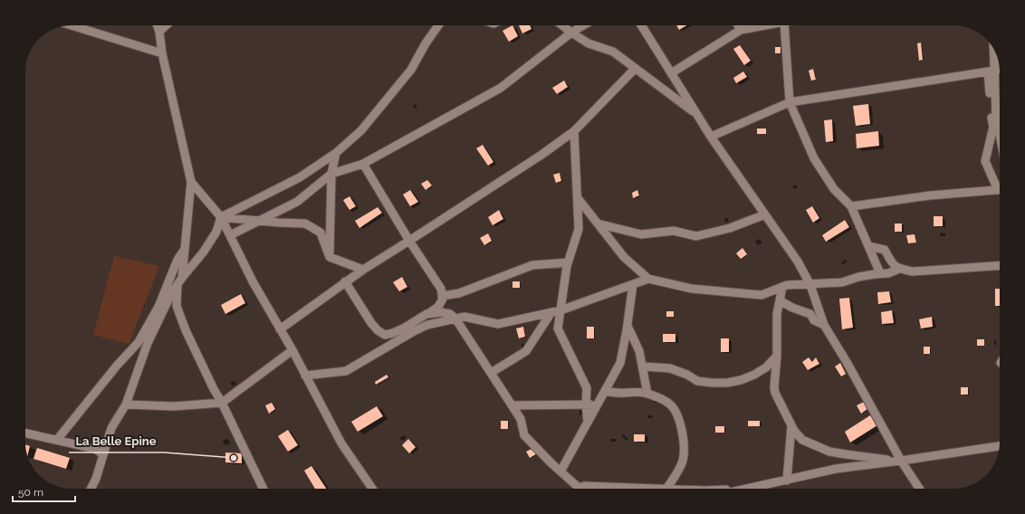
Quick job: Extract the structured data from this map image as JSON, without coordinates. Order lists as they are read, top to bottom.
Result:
{
  "places": ["La Belle Epine"],
  "scale_bar": "50 m"
}
